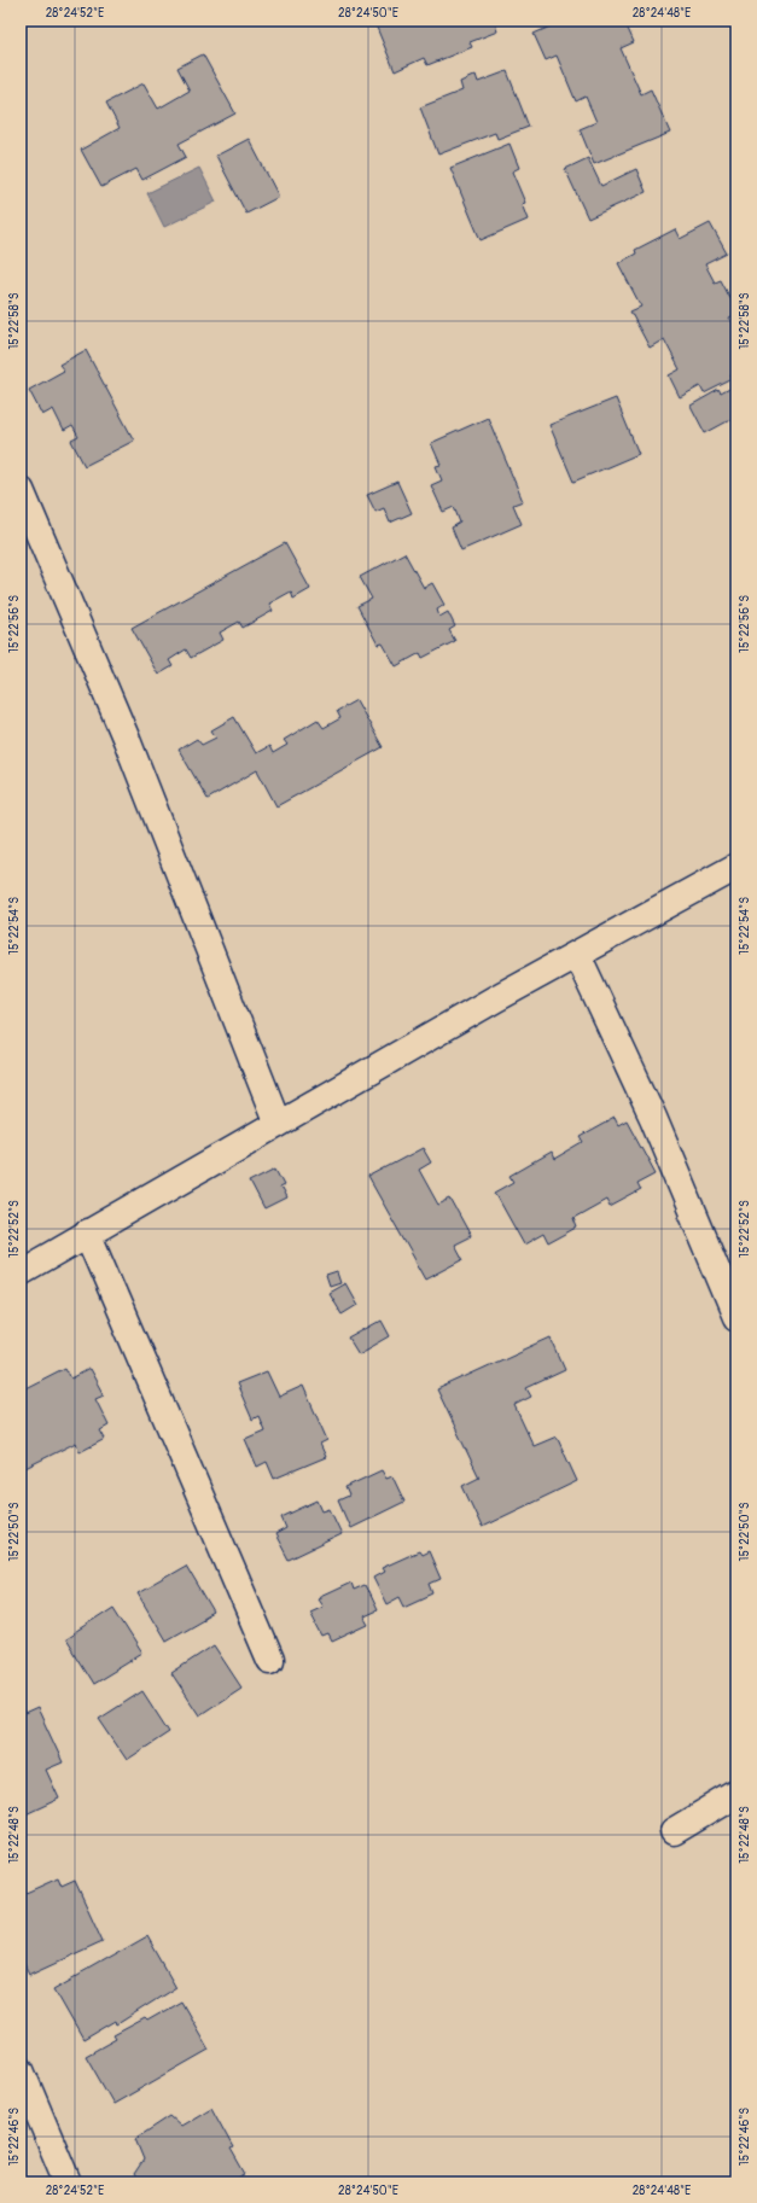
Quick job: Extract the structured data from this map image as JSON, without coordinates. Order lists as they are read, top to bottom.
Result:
{
  "coordinates": [
    "28°24'52\"E",
    "28°24'50\"E",
    "28°24'48\"E",
    "15°22'58\"S",
    "15°22'56\"S",
    "15°22'54\"S",
    "15°22'52\"S",
    "15°22'50\"S",
    "15°22'48\"S",
    "15°22'46\"S"
  ]
}
